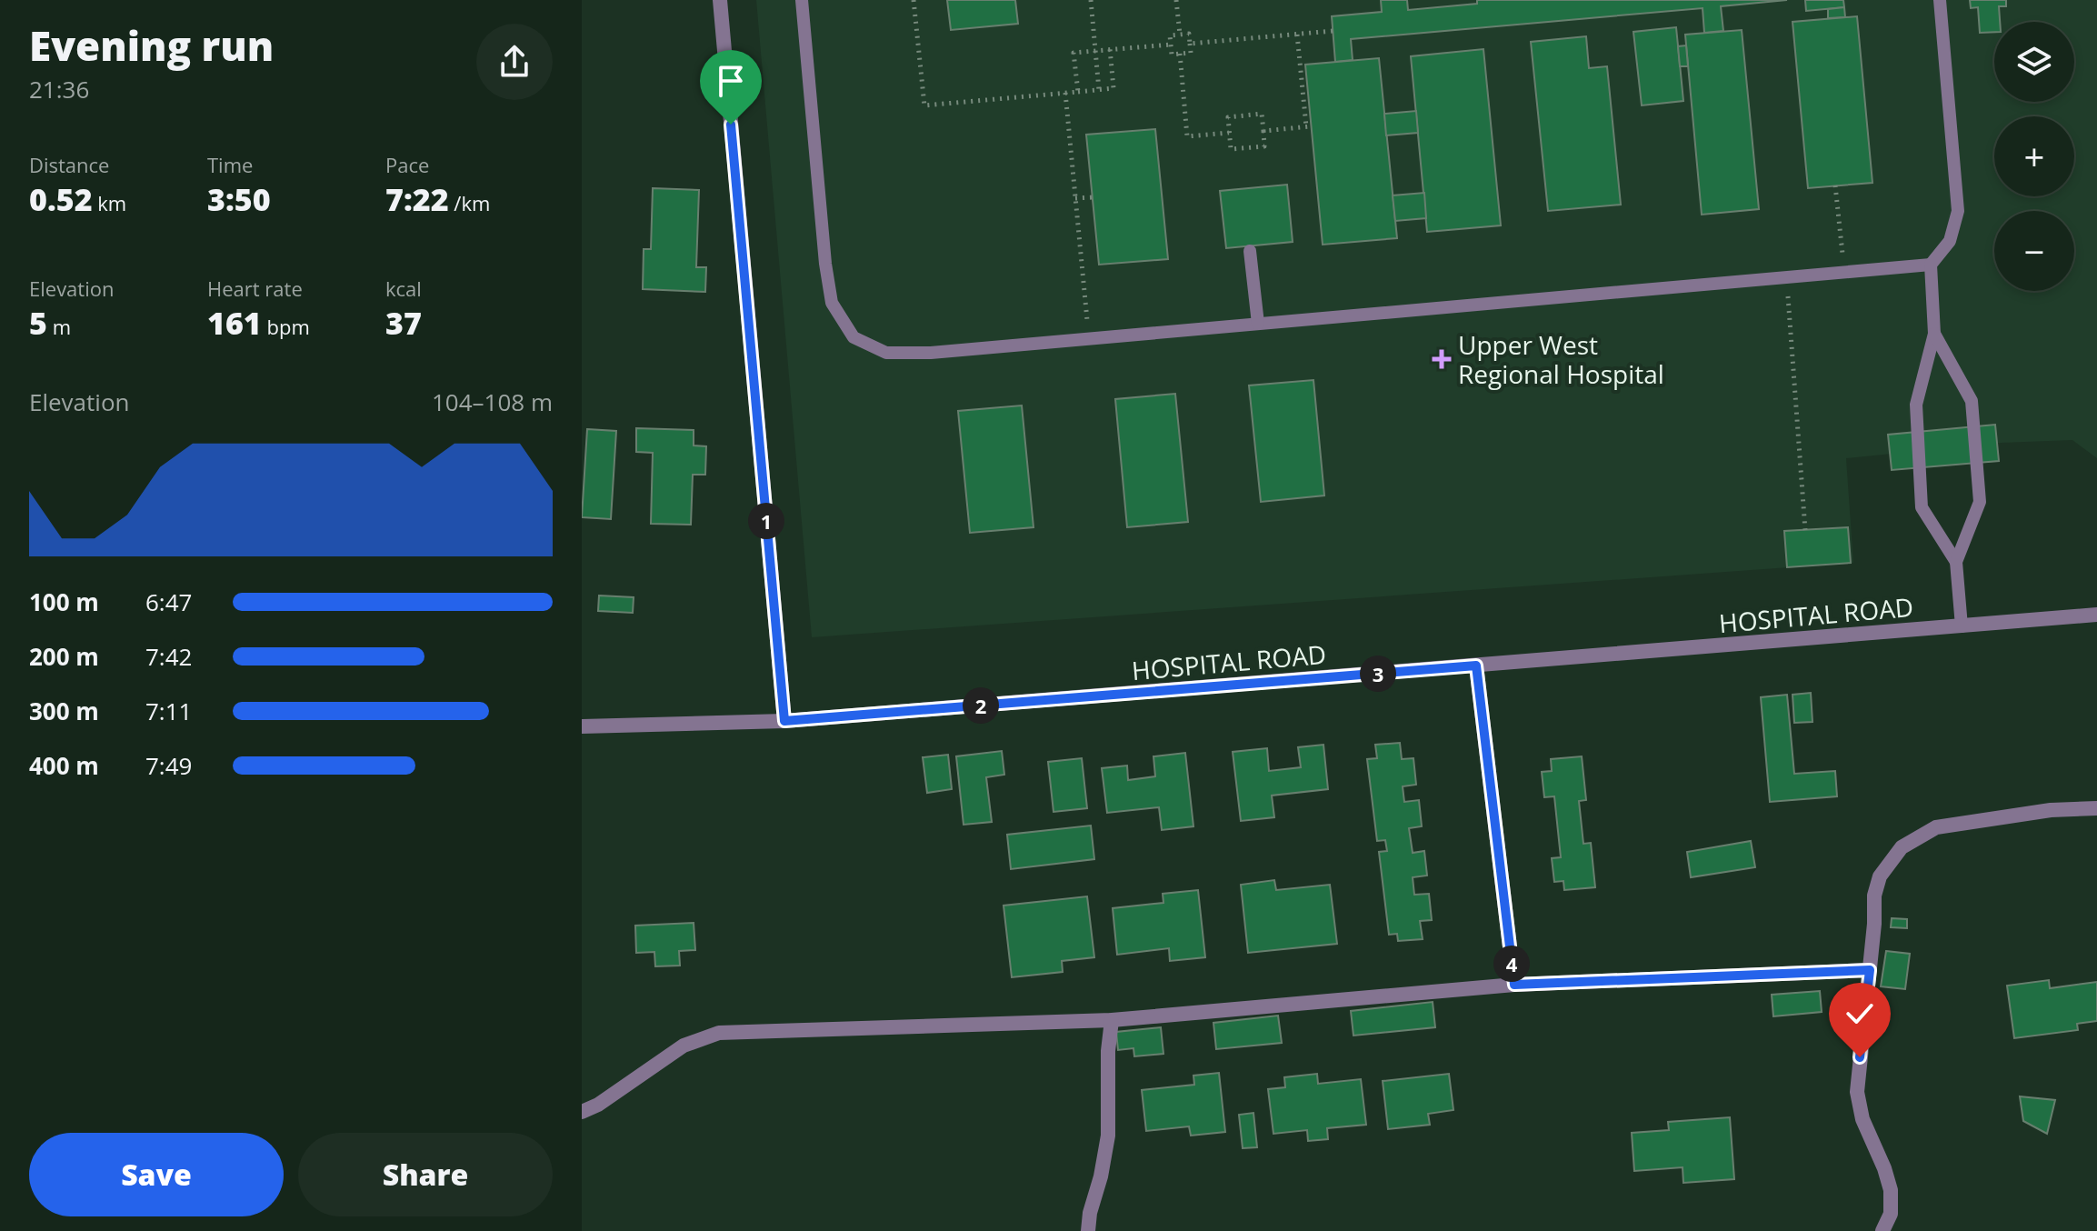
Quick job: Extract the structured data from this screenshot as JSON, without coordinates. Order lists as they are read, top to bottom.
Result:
{
  "streets": {
    "street": ["HOSPITAL ROAD"]
  },
  "places": {
    "health": ["Upper West Regional Hospital"]
  },
  "page": {
    "heading": ["Evening run", "21:36"],
    "map_buttons": ["+", "−"],
    "stats": [
      ["Distance", "0.52 km"],
      ["Time", "3:50"],
      ["Pace", "7:22 /km"],
      ["Elevation", "5 m"],
      ["Heart rate", "161 bpm"],
      ["kcal", "37"]
    ],
    "chart": ["Elevation", "104–108 m"],
    "pins": [
      "1",
      "3",
      "2",
      "4"
    ],
    "list": [
      {
        "name": "100 m",
        "note": "6:47"
      },
      {
        "name": "200 m",
        "note": "7:42"
      },
      {
        "name": "300 m",
        "note": "7:11"
      },
      {
        "name": "400 m",
        "note": "7:49"
      }
    ],
    "buttons": ["Save", "Share"]
  }
}
